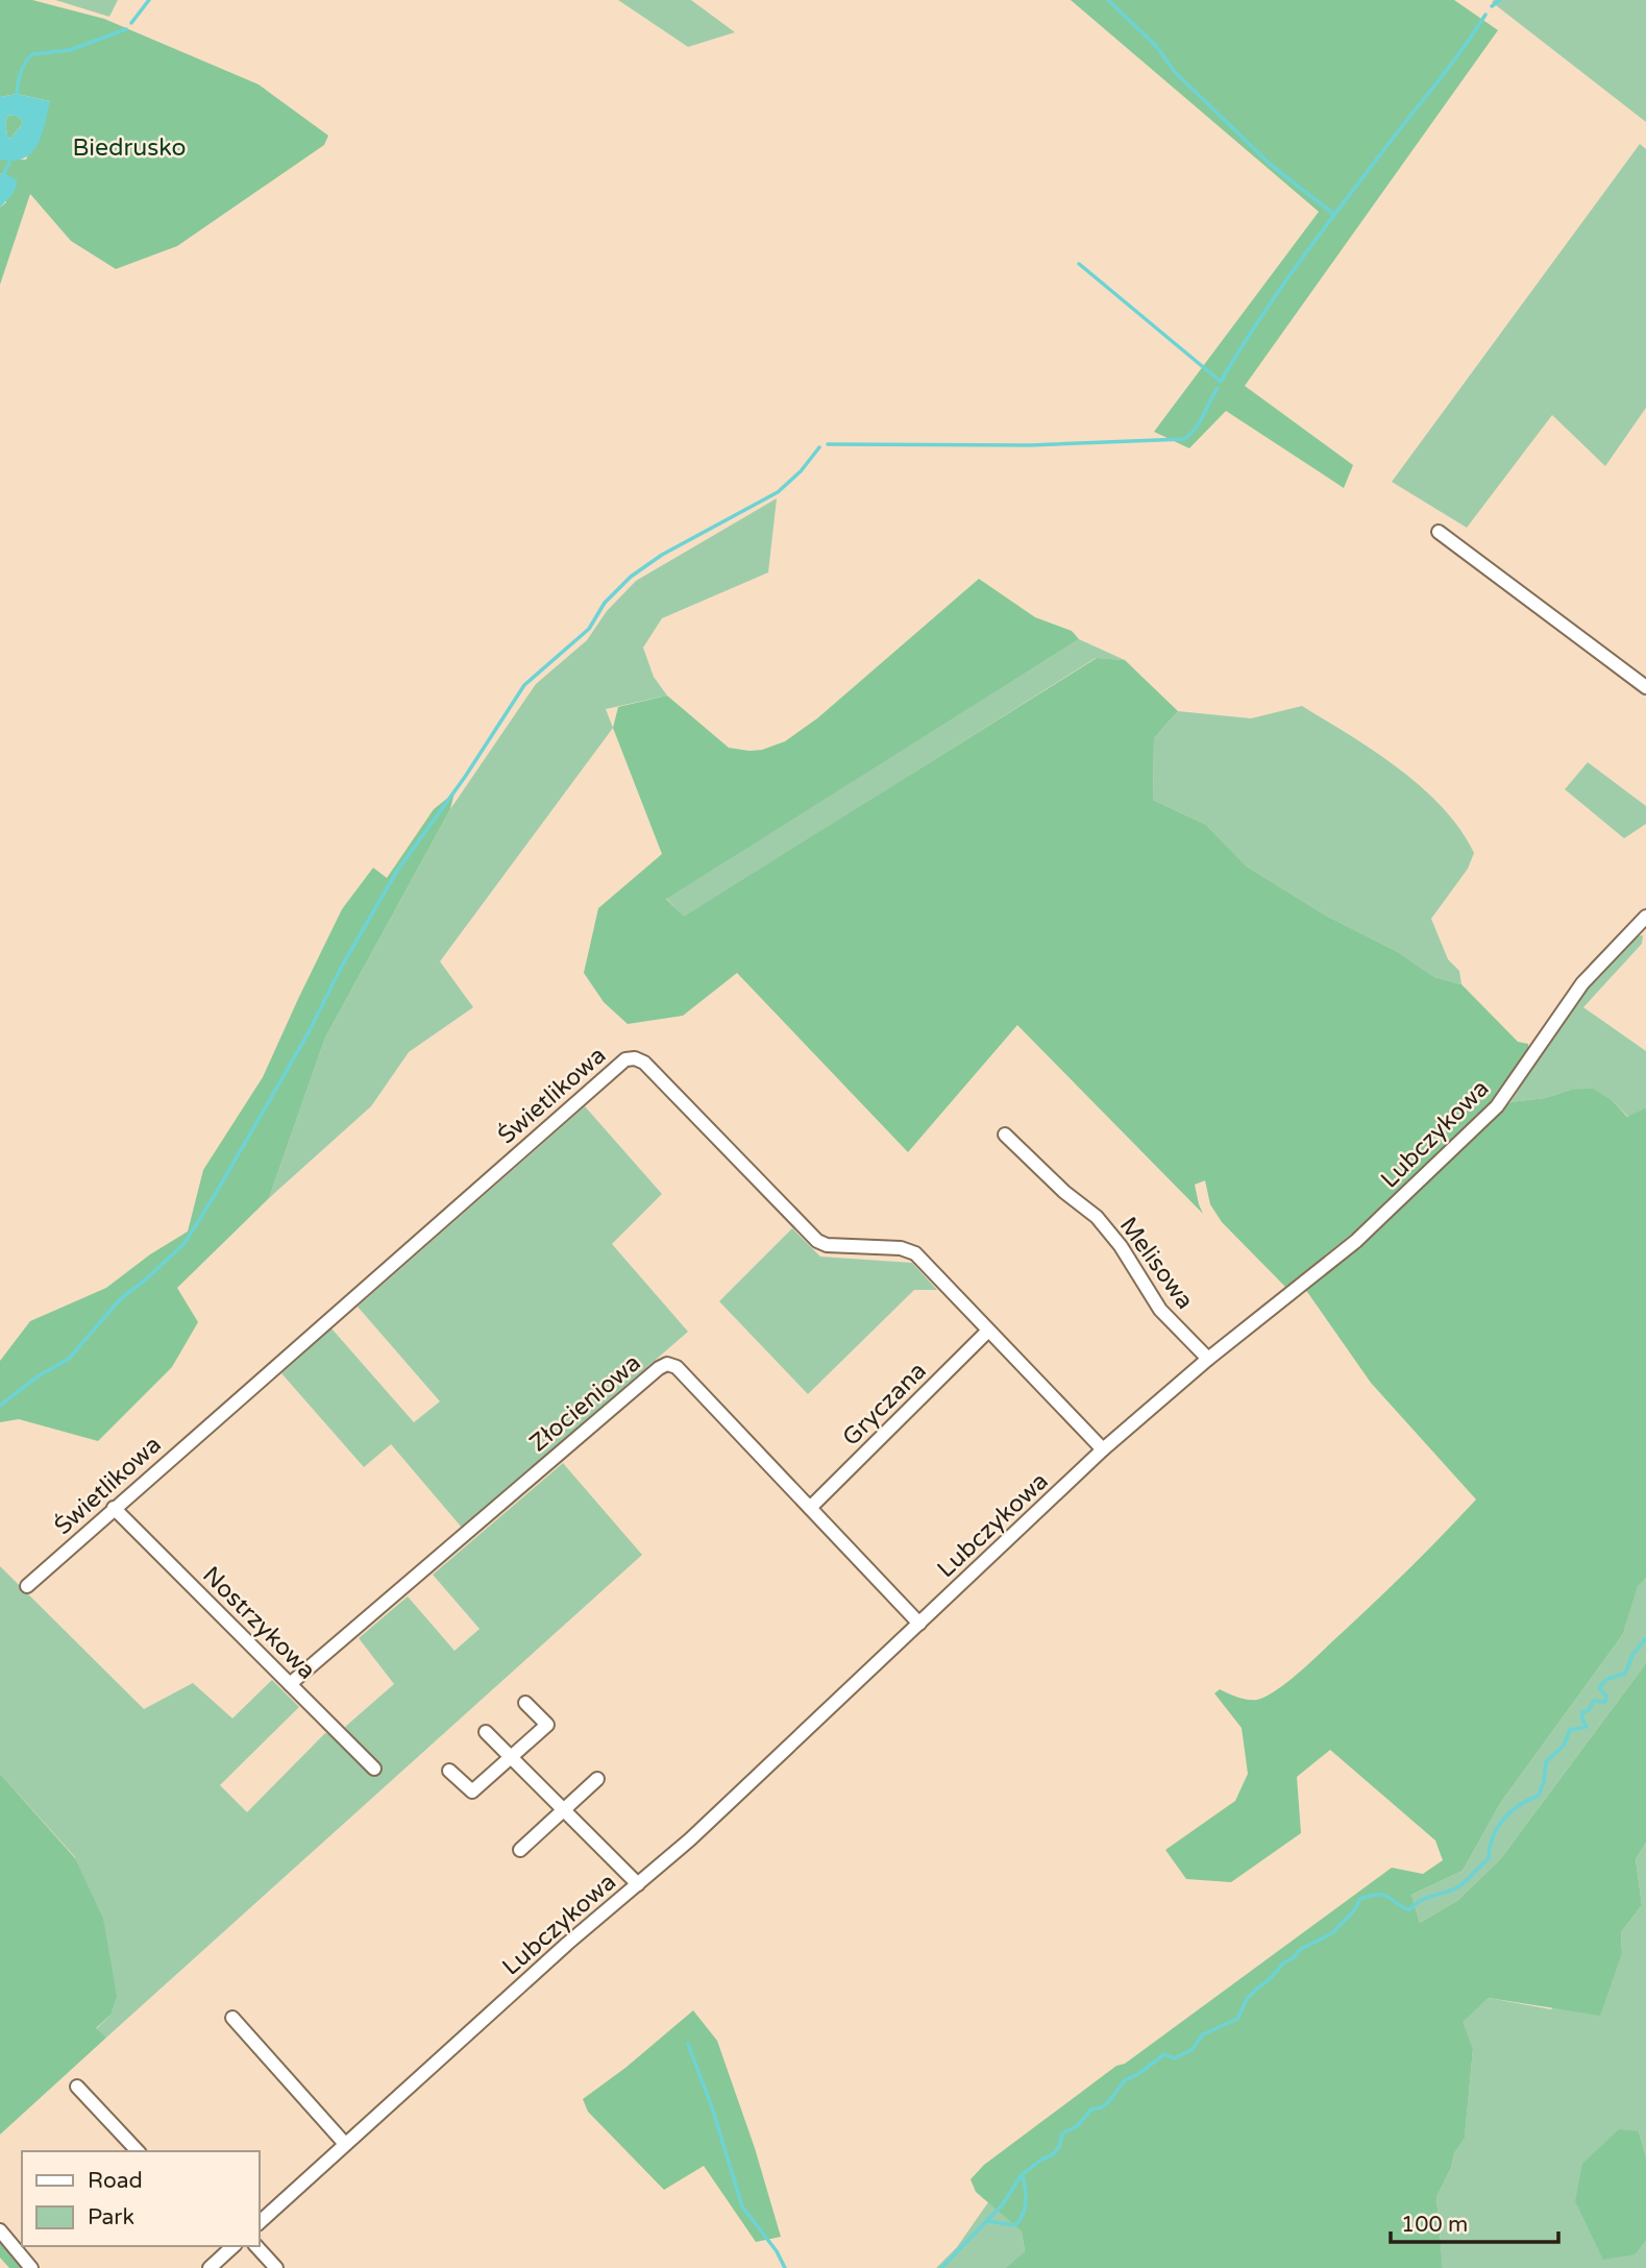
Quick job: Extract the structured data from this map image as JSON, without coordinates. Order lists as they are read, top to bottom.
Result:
{
  "streets": {
    "street": [
      "Świetlikowa",
      "Lubczykowa",
      "Melisowa",
      "Złocieniowa",
      "Gryczana",
      "Nostrzykowa"
    ]
  },
  "crossings": [
    ["Świetlikowa", "Lubczykowa"],
    ["Świetlikowa", "Gryczana"],
    ["Świetlikowa", "Nostrzykowa"],
    ["Lubczykowa", "Melisowa"],
    ["Lubczykowa", "Złocieniowa"],
    ["Złocieniowa", "Gryczana"],
    ["Złocieniowa", "Nostrzykowa"]
  ],
  "parks": ["Biedrusko"],
  "legend": ["Road", "Park"],
  "scale_bar": "100 m"
}
